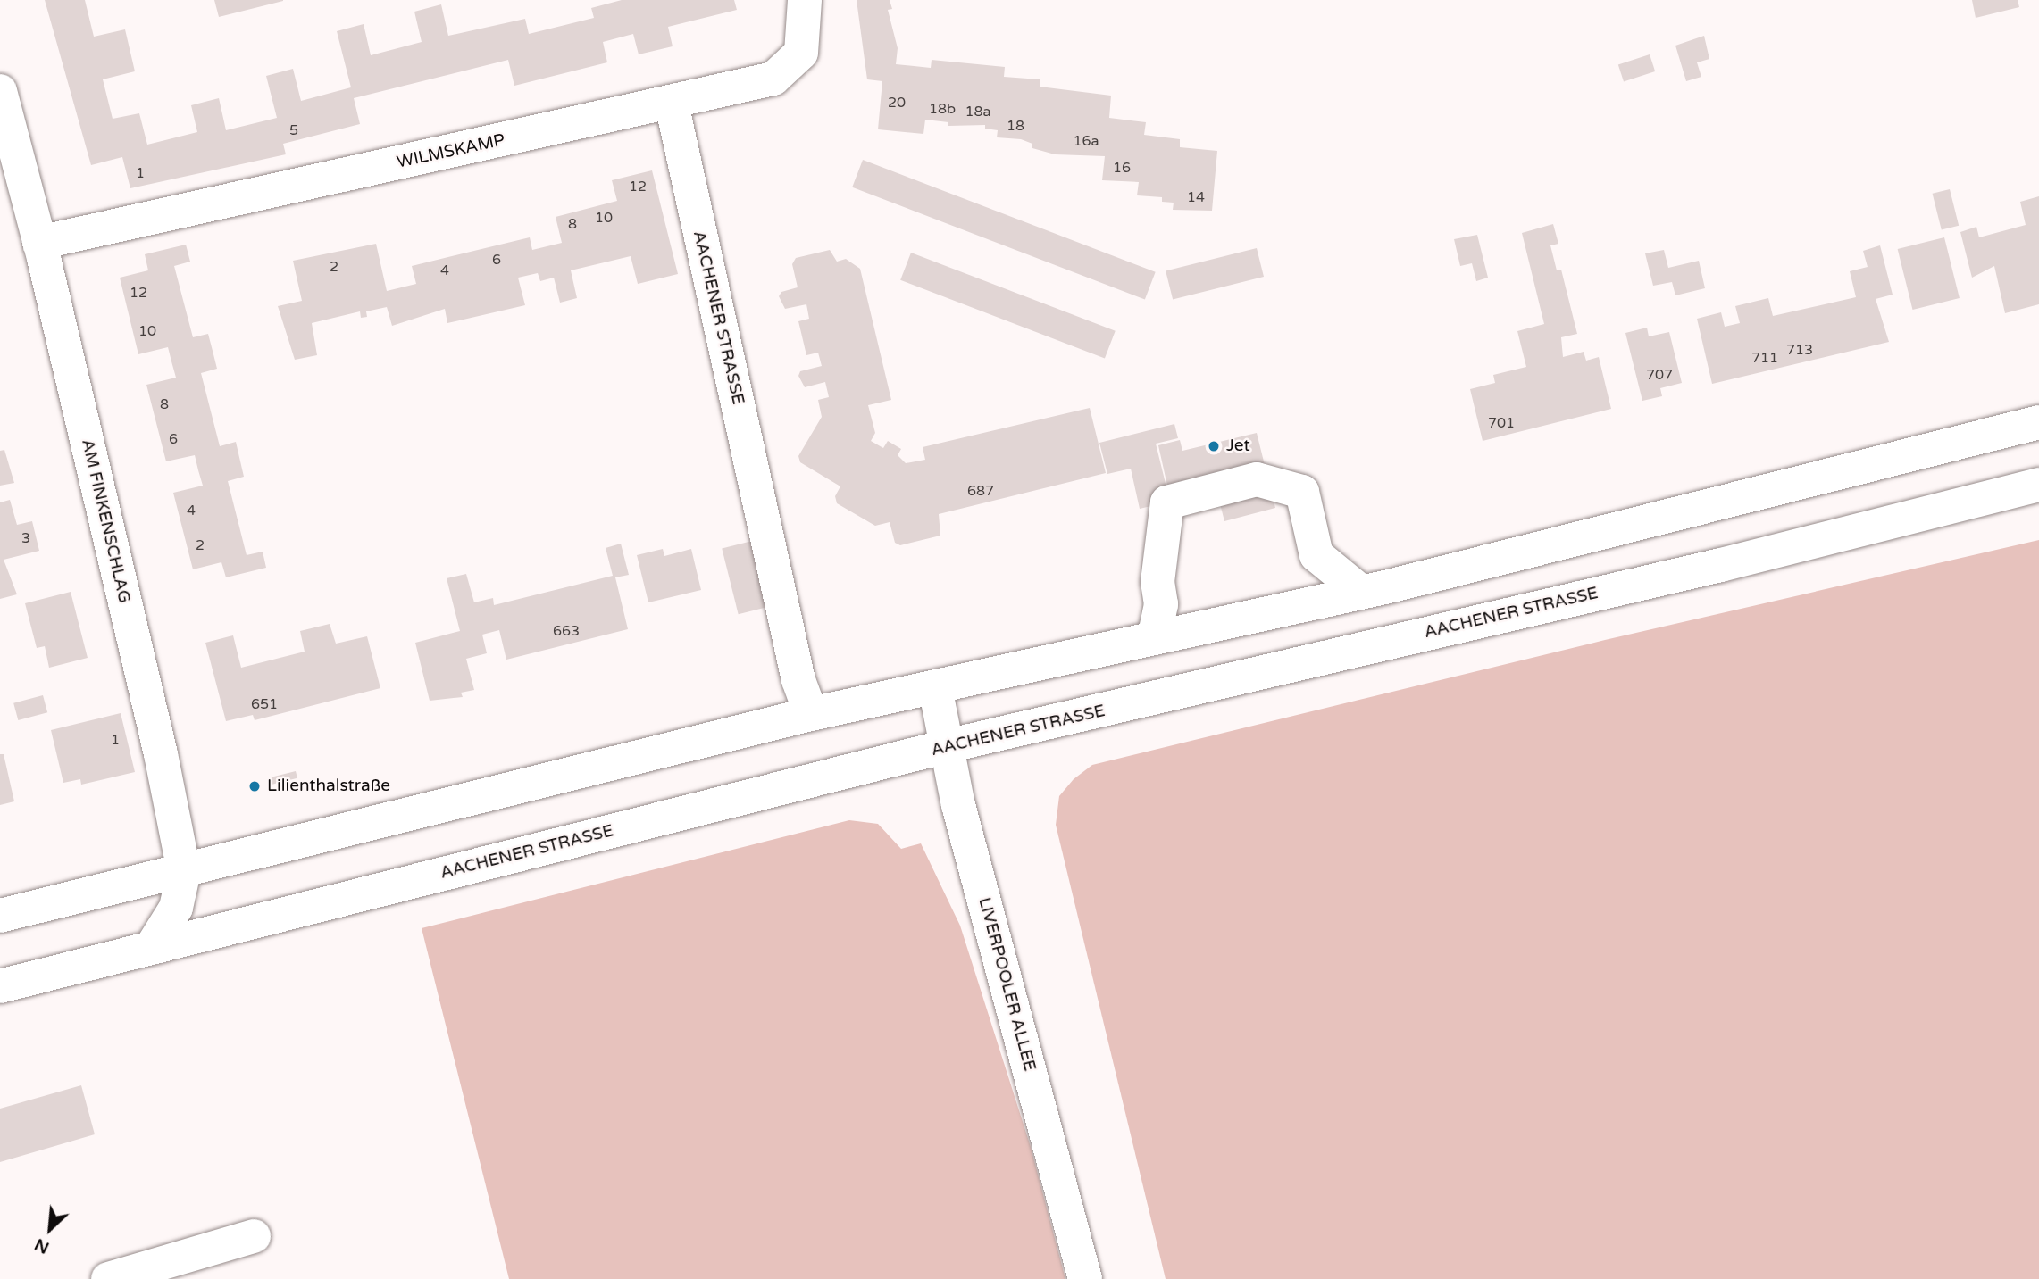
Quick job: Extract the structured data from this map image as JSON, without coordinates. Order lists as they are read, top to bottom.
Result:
{
  "streets": {
    "main road": [
      "WILMSKAMP",
      "AACHENER STRASSE",
      "AM FINKENSCHLAG",
      "LIVERPOOLER ALLEE"
    ]
  },
  "crossings": [
    ["WILMSKAMP", "AACHENER STRASSE"],
    ["WILMSKAMP", "AM FINKENSCHLAG"],
    ["AACHENER STRASSE", "AM FINKENSCHLAG"],
    ["AACHENER STRASSE", "LIVERPOOLER ALLEE"]
  ],
  "places": ["Jet", "Lilienthalstraße"],
  "house_numbers": [
    "20",
    "18b",
    "18a",
    "18",
    "5",
    "16a",
    "16",
    "1",
    "12",
    "14",
    "10",
    "8",
    "6",
    "2",
    "4",
    "12",
    "10",
    "713",
    "711",
    "707",
    "8",
    "701",
    "6",
    "687",
    "4",
    "3",
    "2",
    "663",
    "651",
    "1"
  ],
  "north": "bottom left"
}
